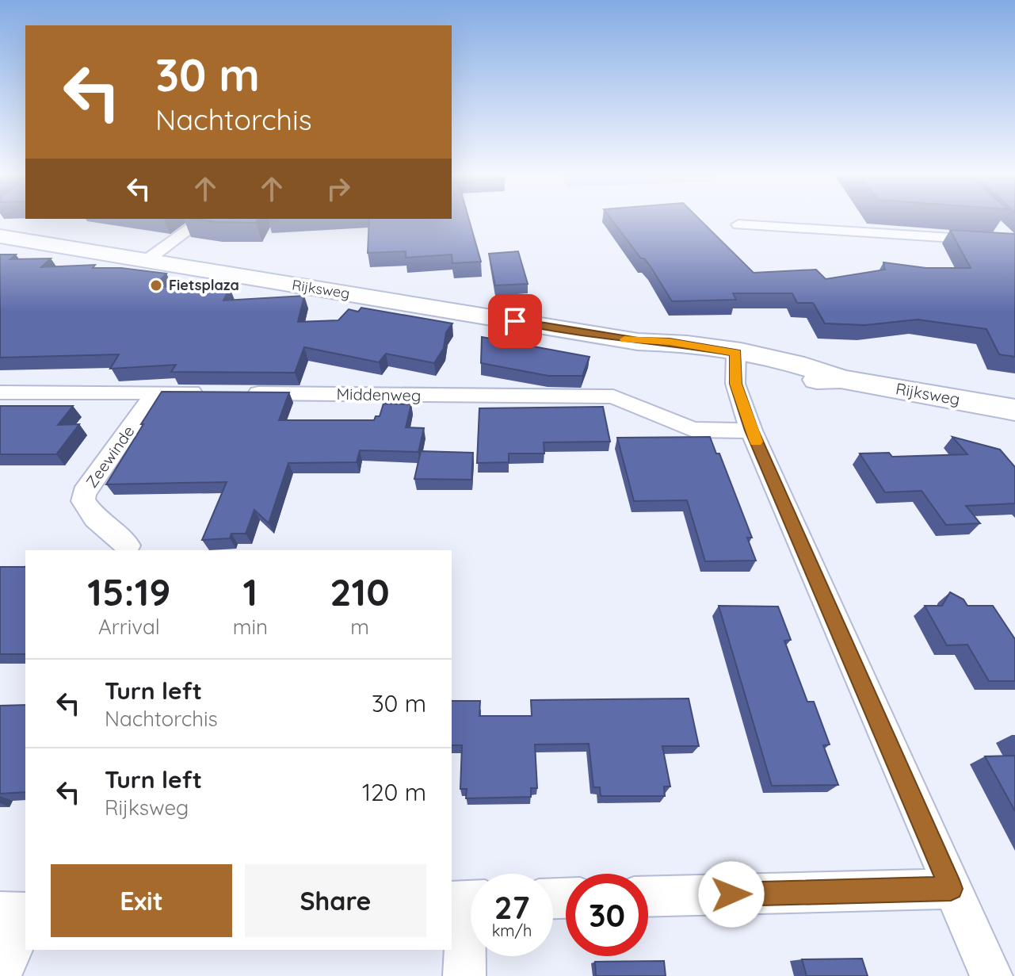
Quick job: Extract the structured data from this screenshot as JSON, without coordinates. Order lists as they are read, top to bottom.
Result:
{
  "streets": {
    "main road": ["Rijksweg"],
    "street": ["Middenweg", "Zeewinde"]
  },
  "places": ["Fietsplaza"],
  "page": {
    "turn": ["30 m", "Nachtorchis"],
    "eta": [
      "15:19",
      "Arrival",
      "1",
      "min",
      "210",
      "m"
    ],
    "list": [
      {
        "name": "Turn left",
        "note": "Nachtorchis",
        "value": "30 m"
      },
      {
        "name": "Turn left",
        "note": "Rijksweg",
        "value": "120 m"
      }
    ],
    "buttons": ["Exit", "Share"],
    "speed": "27 km/h",
    "limit": "30"
  }
}
